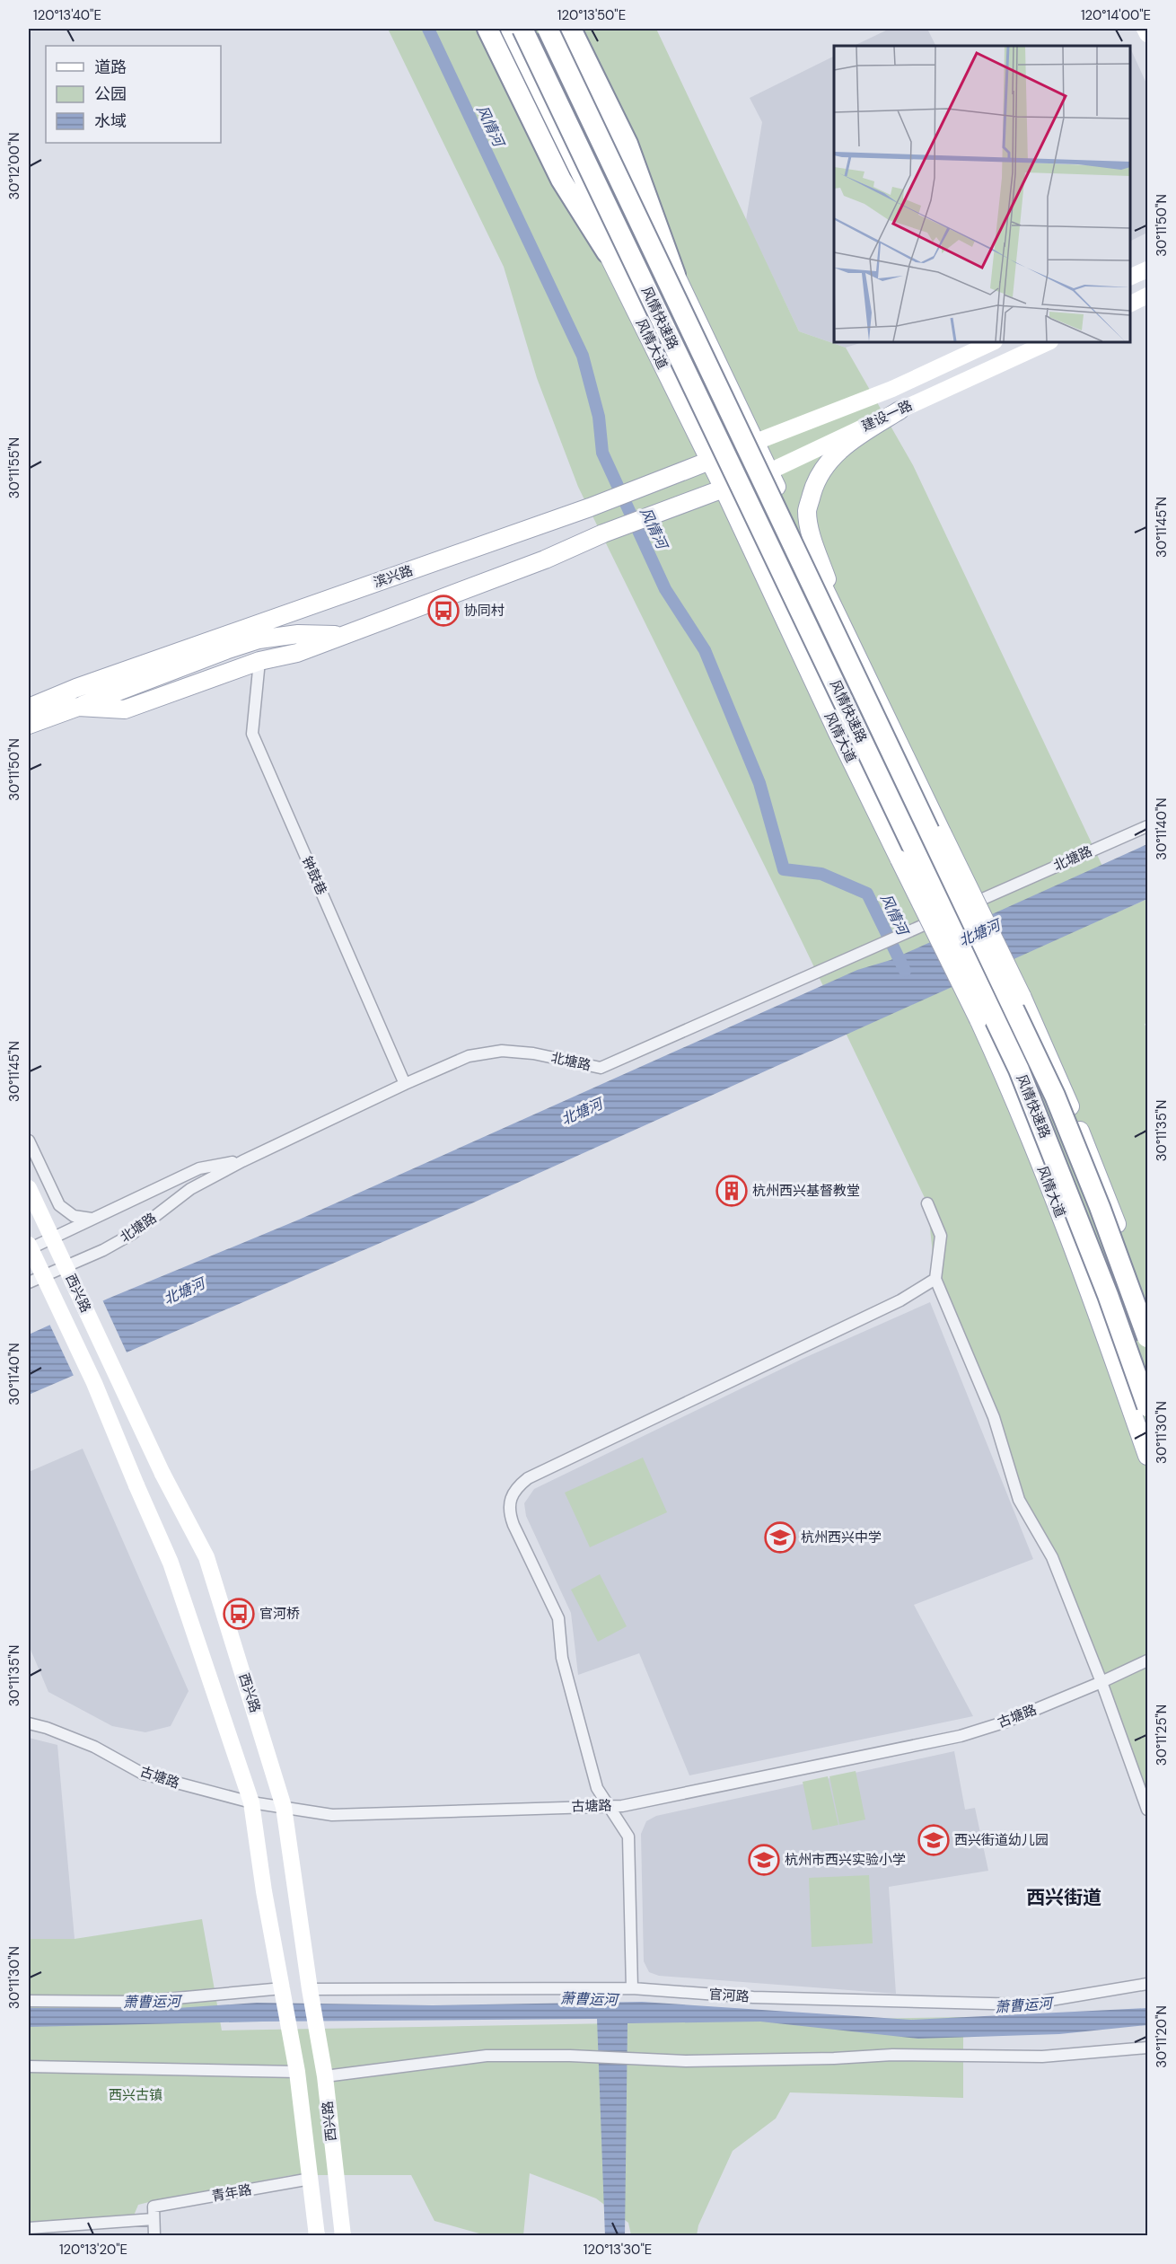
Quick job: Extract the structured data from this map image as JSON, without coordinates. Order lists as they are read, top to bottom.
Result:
{
  "streets": {
    "highway": ["风情快速路"],
    "main road": [
      "风情大道",
      "建设一路",
      "滨兴路",
      "西兴路"
    ],
    "street": [
      "北塘路",
      "钟鼓巷",
      "古塘路",
      "官河路",
      "青年路"
    ]
  },
  "crossings": [
    ["风情大道", "建设一路"],
    ["风情大道", "滨兴路"],
    ["建设一路", "滨兴路"],
    ["北塘路", "钟鼓巷"],
    ["北塘路", "西兴路"],
    ["西兴路", "古塘路"],
    ["西兴路", "官河路"],
    ["西兴路", "青年路"]
  ],
  "districts": ["西兴街道"],
  "water": ["风情河", "北塘河", "萧曹运河"],
  "parks": ["西兴古镇"],
  "places": {
    "bus stop": ["协同村", "官河桥"],
    "building": ["杭州西兴基督教堂"],
    "school or university": ["杭州西兴中学", "西兴街道幼儿园", "杭州市西兴实验小学"]
  },
  "legend": ["道路", "公园", "水域"],
  "coordinates": [
    "120°13'40\"E",
    "120°13'50\"E",
    "120°14'00\"E",
    "30°12'00\"N",
    "30°11'50\"N",
    "30°11'55\"N",
    "30°11'45\"N",
    "30°11'40\"N",
    "30°11'35\"N",
    "30°11'30\"N",
    "30°11'25\"N",
    "30°11'20\"N",
    "120°13'20\"E",
    "120°13'30\"E"
  ]
}
